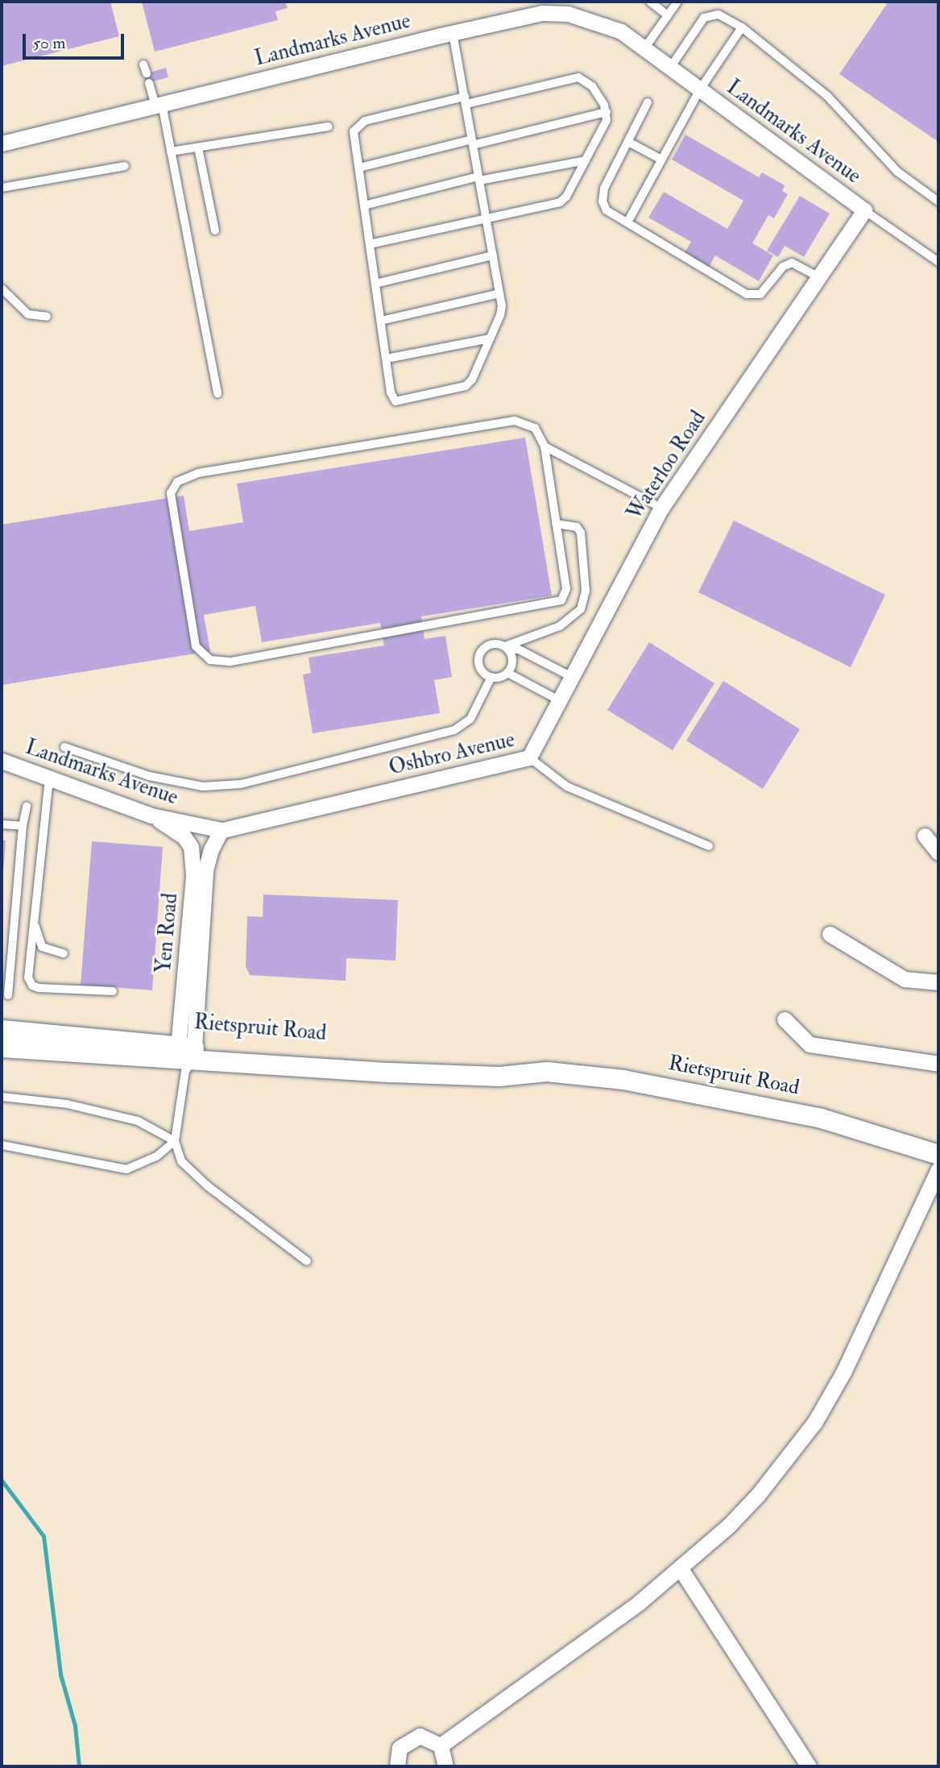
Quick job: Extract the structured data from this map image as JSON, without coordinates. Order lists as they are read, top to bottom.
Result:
{
  "streets": {
    "street": [
      "Landmarks Avenue",
      "Waterloo Road",
      "Oshbro Avenue",
      "Yen Road",
      "Rietspruit Road"
    ]
  },
  "crossings": [
    ["Landmarks Avenue", "Waterloo Road"],
    ["Landmarks Avenue", "Oshbro Avenue"],
    ["Landmarks Avenue", "Yen Road"],
    ["Waterloo Road", "Oshbro Avenue"],
    ["Oshbro Avenue", "Yen Road"],
    ["Yen Road", "Rietspruit Road"]
  ],
  "scale_bar": "50 m"
}
